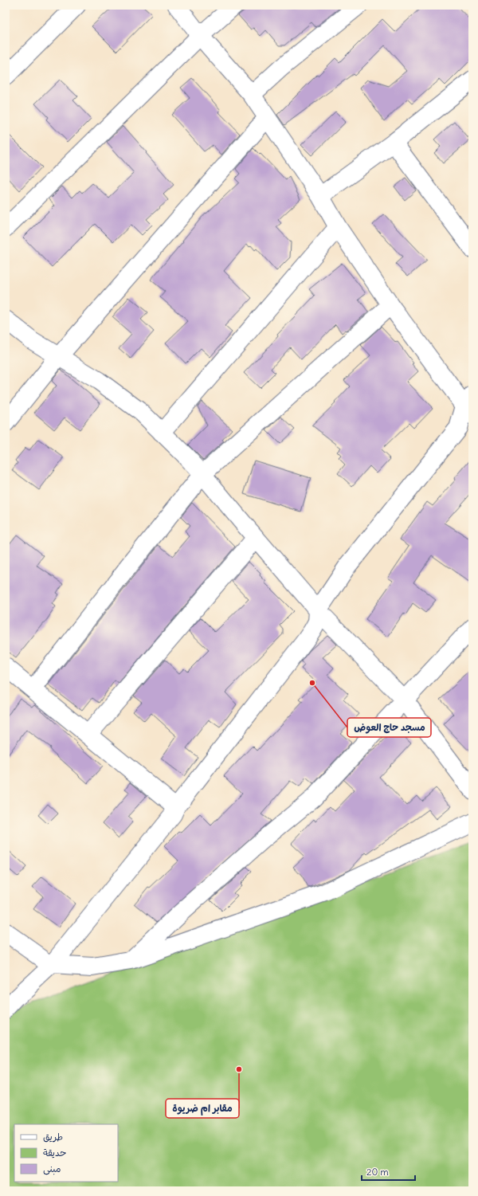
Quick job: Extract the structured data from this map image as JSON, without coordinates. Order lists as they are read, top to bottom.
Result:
{
  "places": ["مسجد حاج العوض", "مقابر ام ضريوة"],
  "legend": ["طريق", "حديقة", "مبنى"],
  "scale_bar": "20 m"
}
